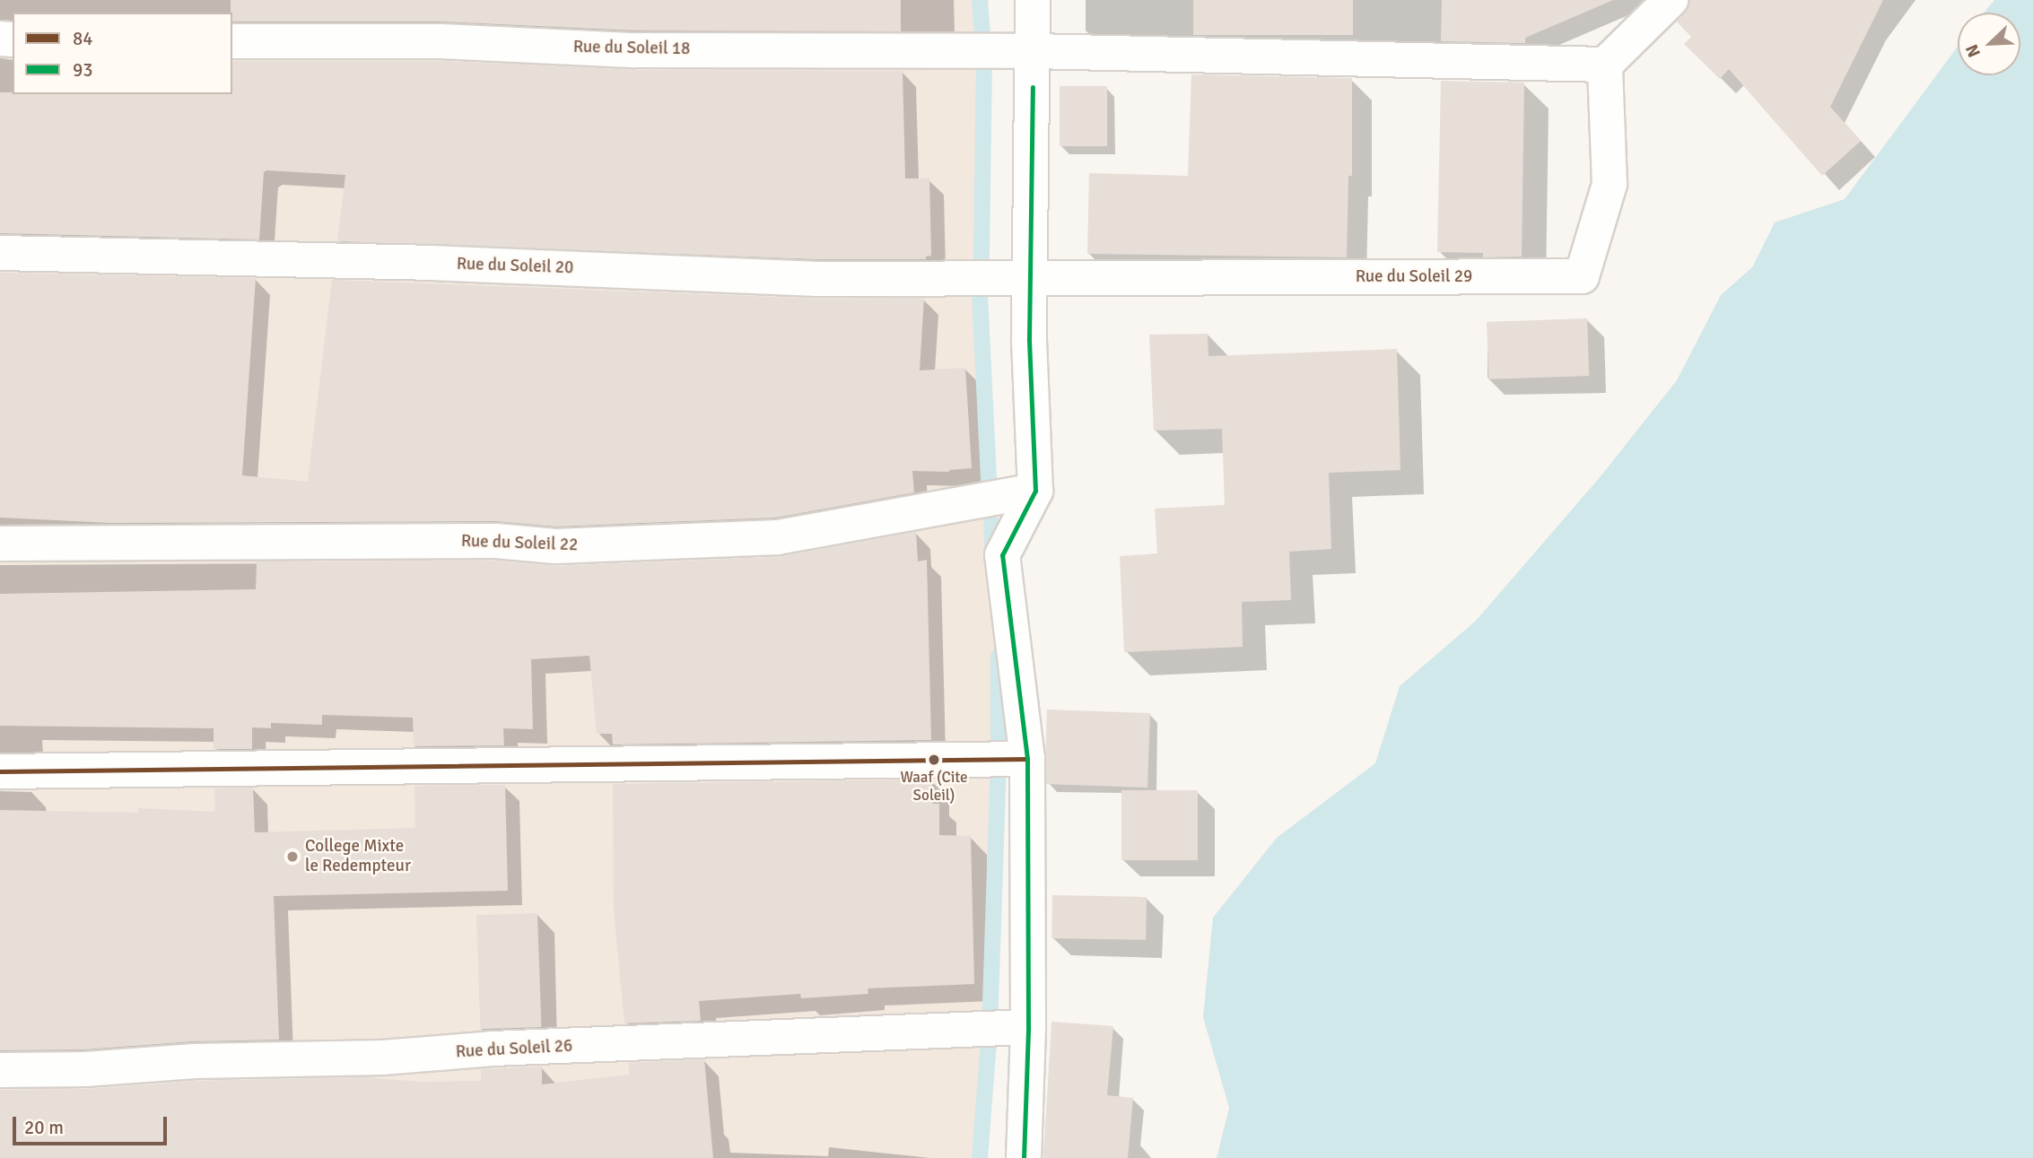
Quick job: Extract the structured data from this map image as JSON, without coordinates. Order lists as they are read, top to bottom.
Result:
{
  "streets": {
    "street": [
      "Rue du Soleil 18",
      "Rue du Soleil 20",
      "Rue du Soleil 29",
      "Rue du Soleil 22",
      "Rue du Soleil 26"
    ]
  },
  "crossings": [
    ["Rue du Soleil 20", "Rue du Soleil 29"]
  ],
  "places": ["Waaf (Cite Soleil)", "College Mixte le Redempteur"],
  "lines": ["transit line 93", "transit line 84"],
  "legend": ["84", "93"],
  "scale_bar": "20 m",
  "north": "bottom left"
}
